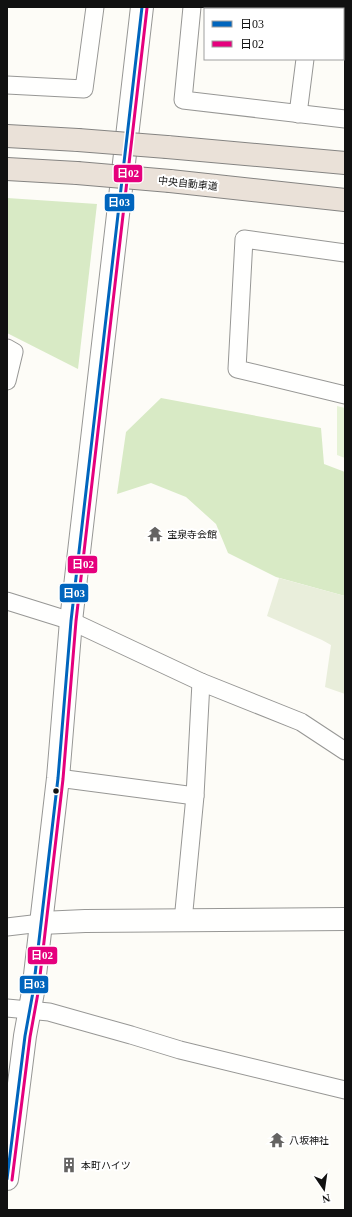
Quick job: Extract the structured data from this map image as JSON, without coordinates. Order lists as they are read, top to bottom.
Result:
{
  "streets": {
    "highway": ["中央自動車道"]
  },
  "places": {
    "temple": ["宝泉寺会館", "八坂神社"],
    "building": ["本町ハイツ"]
  },
  "lines": ["transit line 日03", "transit line 日02"],
  "legend": ["日03", "日02"],
  "north": "bottom"
}
